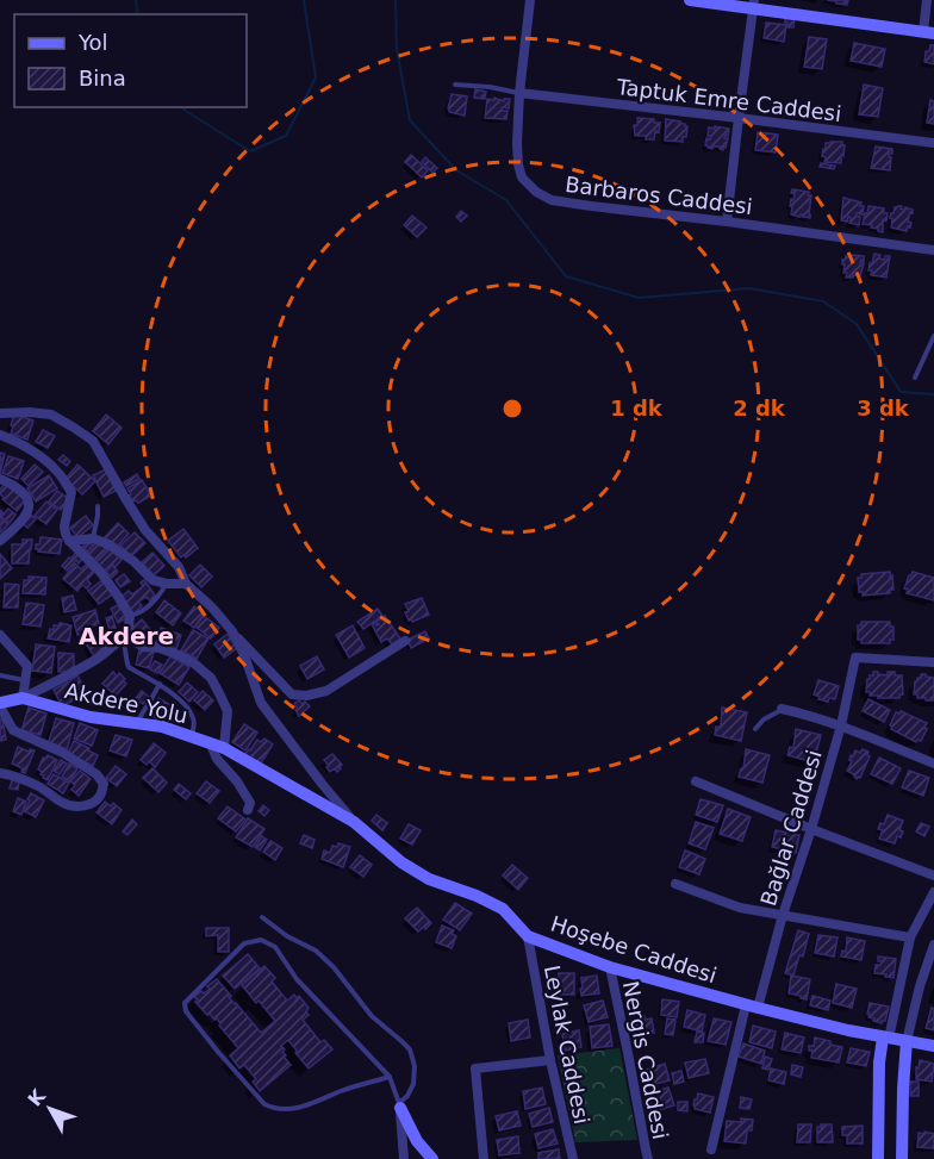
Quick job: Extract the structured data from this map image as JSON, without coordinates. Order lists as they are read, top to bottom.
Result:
{
  "streets": {
    "street": [
      "Taptuk Emre Caddesi",
      "Barbaros Caddesi",
      "Akdere Yolu",
      "Bağlar Caddesi",
      "Hoşebe Caddesi",
      "Leylak Caddesi",
      "Nergis Caddesi"
    ]
  },
  "crossings": [
    ["Taptuk Emre Caddesi", "Barbaros Caddesi"],
    ["Akdere Yolu", "Hoşebe Caddesi"],
    ["Bağlar Caddesi", "Hoşebe Caddesi"],
    ["Hoşebe Caddesi", "Leylak Caddesi"],
    ["Hoşebe Caddesi", "Nergis Caddesi"]
  ],
  "districts": ["Akdere"],
  "legend": ["Yol", "Bina"],
  "north": "top left",
  "rings": ["1 dk", "2 dk", "3 dk"]
}
